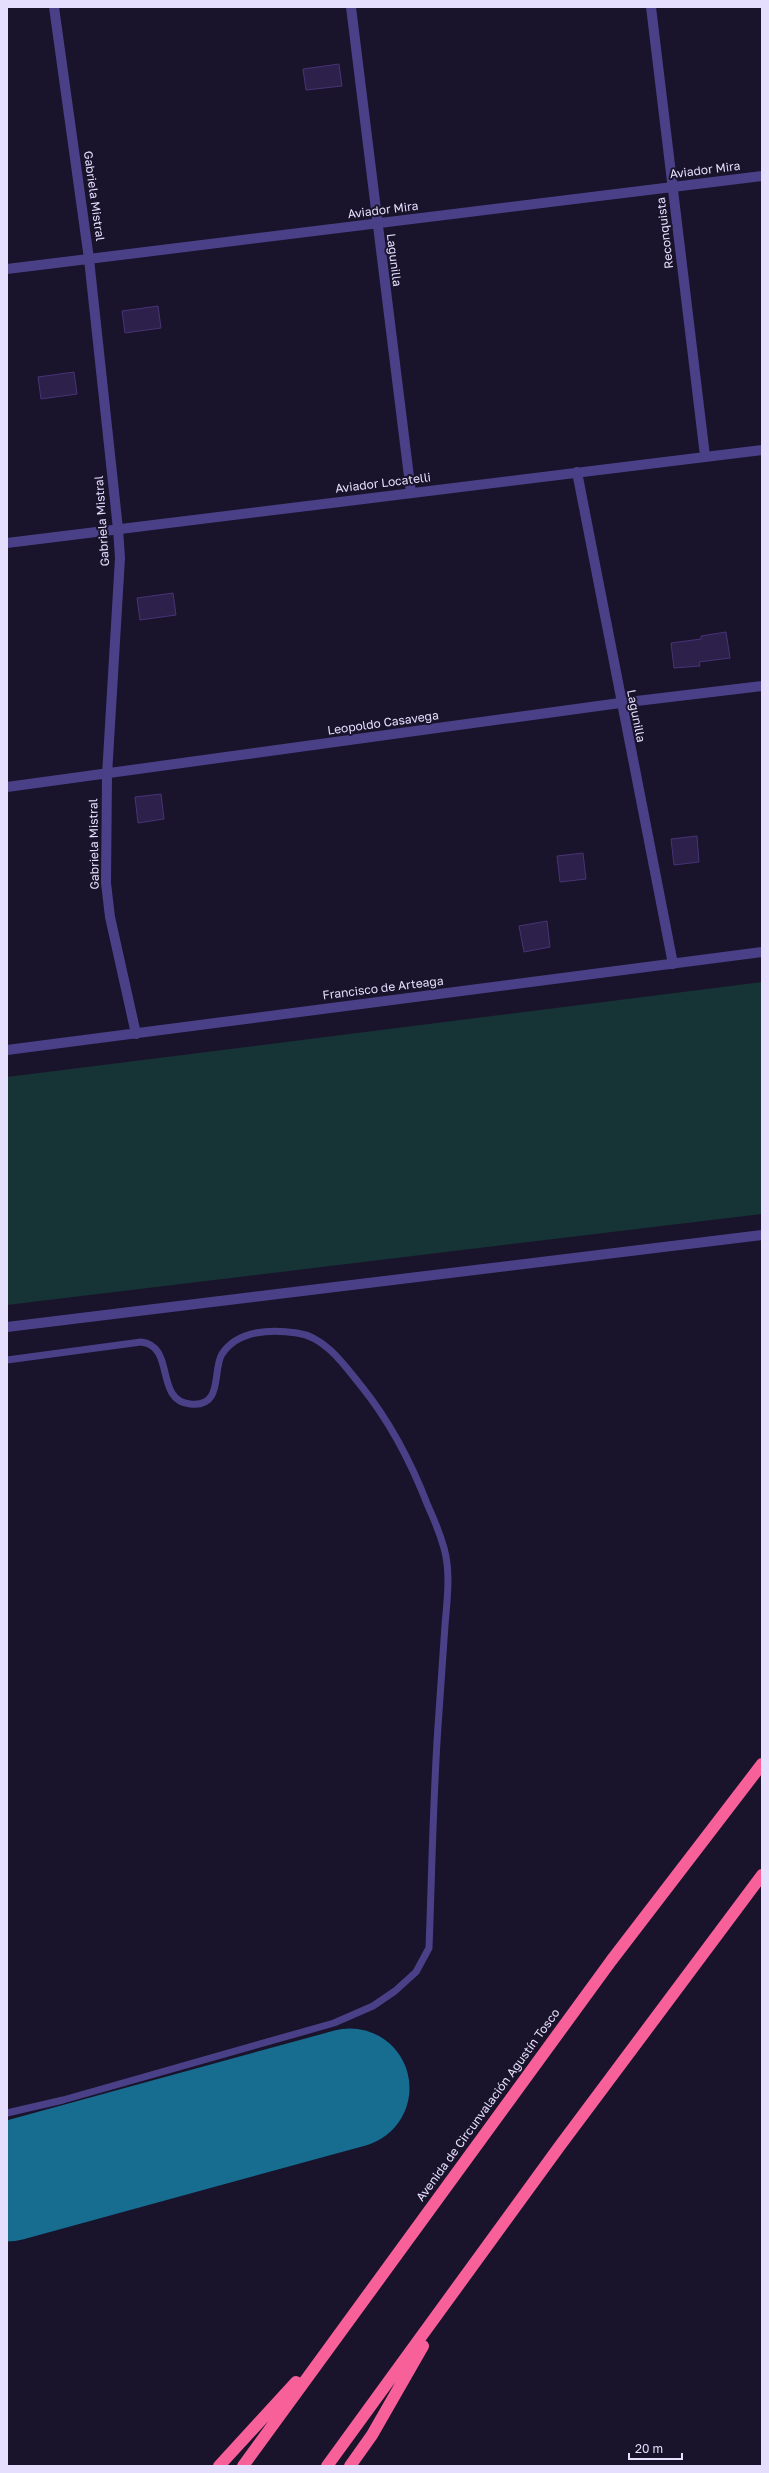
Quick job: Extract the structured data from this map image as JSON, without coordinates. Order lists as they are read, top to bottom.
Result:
{
  "streets": {
    "highway": ["Avenida de Circunvalación Agustín Tosco"],
    "street": [
      "Aviador Mira",
      "Gabriela Mistral",
      "Reconquista",
      "Lagunilla",
      "Aviador Locatelli",
      "Leopoldo Casavega",
      "Francisco de Arteaga"
    ]
  },
  "crossings": [
    ["Aviador Mira", "Gabriela Mistral"],
    ["Aviador Mira", "Reconquista"],
    ["Aviador Mira", "Lagunilla"],
    ["Gabriela Mistral", "Aviador Locatelli"],
    ["Gabriela Mistral", "Leopoldo Casavega"],
    ["Gabriela Mistral", "Francisco de Arteaga"],
    ["Reconquista", "Aviador Locatelli"],
    ["Lagunilla", "Aviador Locatelli"],
    ["Lagunilla", "Leopoldo Casavega"],
    ["Lagunilla", "Francisco de Arteaga"]
  ],
  "scale_bar": "20 m"
}
